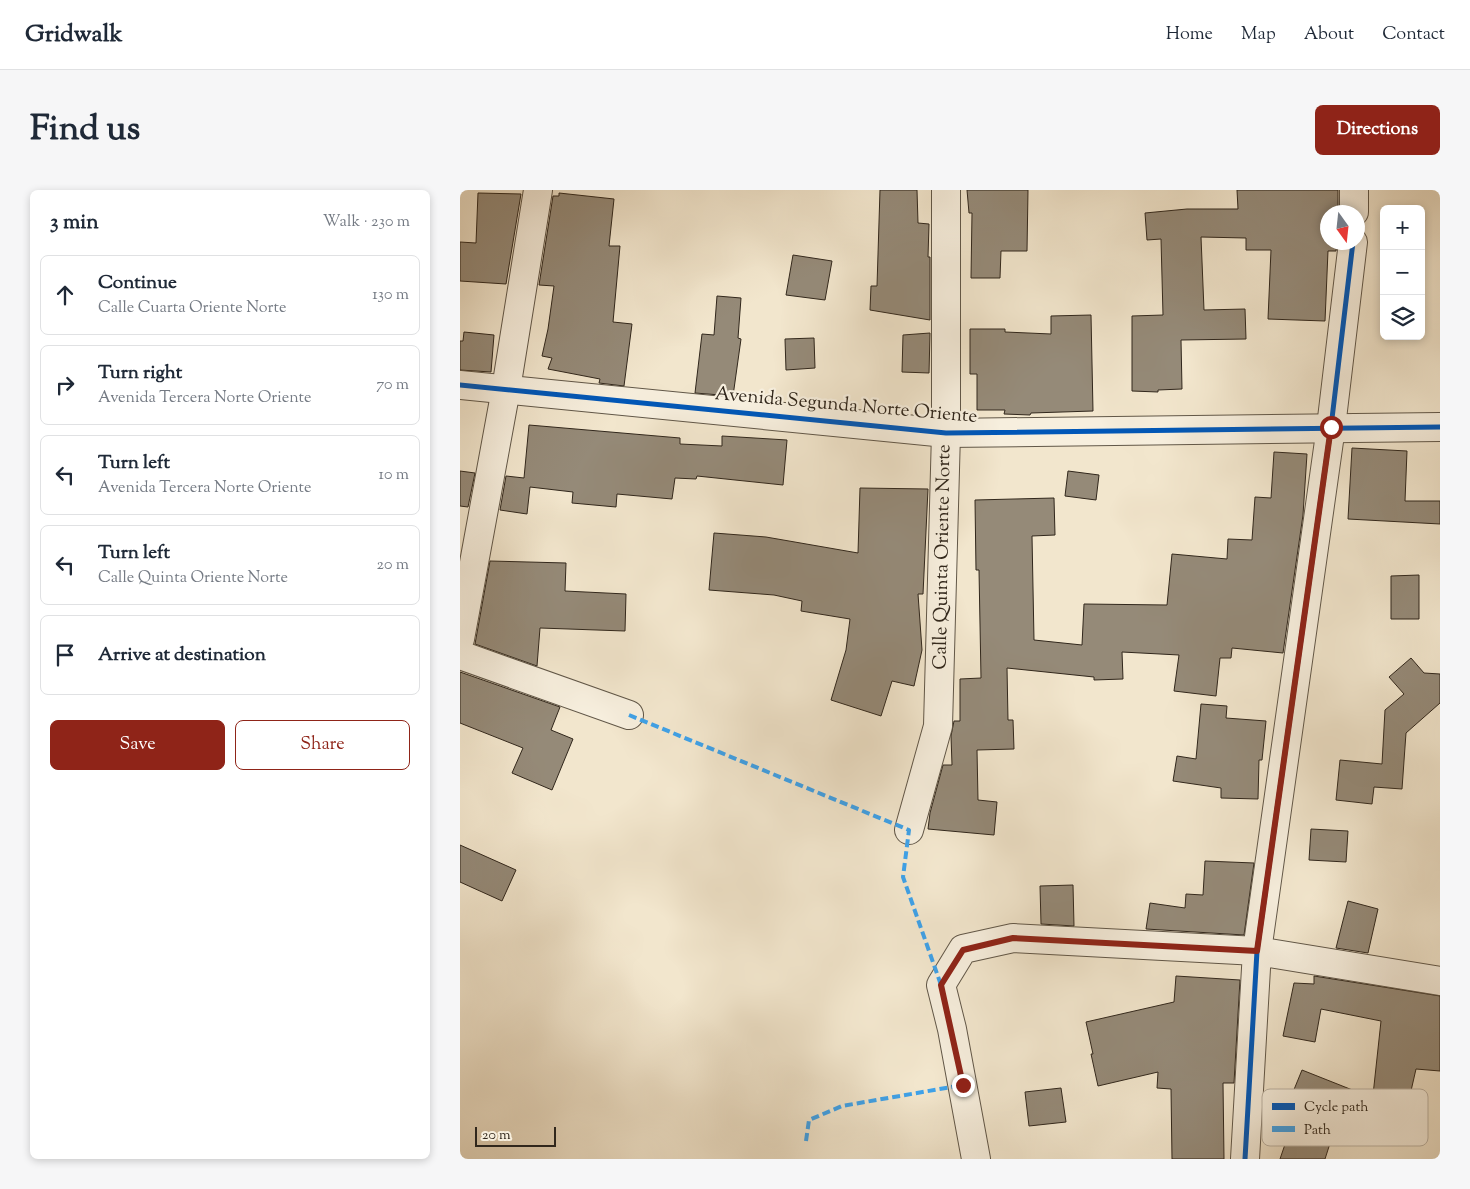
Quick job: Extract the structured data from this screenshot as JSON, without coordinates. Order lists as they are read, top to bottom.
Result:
{
  "streets": {
    "street": ["Avenida Segunda Norte Oriente", "Calle Quinta Oriente Norte"]
  },
  "crossings": [
    ["Avenida Segunda Norte Oriente", "Calle Quinta Oriente Norte"]
  ],
  "legend": ["Cycle path", "Path"],
  "scale_bar": "20 m",
  "north": "bottom",
  "page": {
    "header": "Gridwalk",
    "nav": [
      "Home",
      "Map",
      "About",
      "Contact"
    ],
    "title": "Find us",
    "buttons": [
      "Directions",
      ["Save", "Share"]
    ],
    "heading": ["3 min", "Walk · 230 m"],
    "map_buttons": ["+", "−"],
    "list": [
      ["Continue", "Calle Cuarta Oriente Norte", "130 m"],
      ["Turn right", "Avenida Tercera Norte Oriente", "70 m"],
      ["Turn left", "Avenida Tercera Norte Oriente", "10 m"],
      ["Turn left", "Calle Quinta Oriente Norte", "20 m"],
      "Arrive at destination"
    ],
    "scale": "20 m"
  }
}
